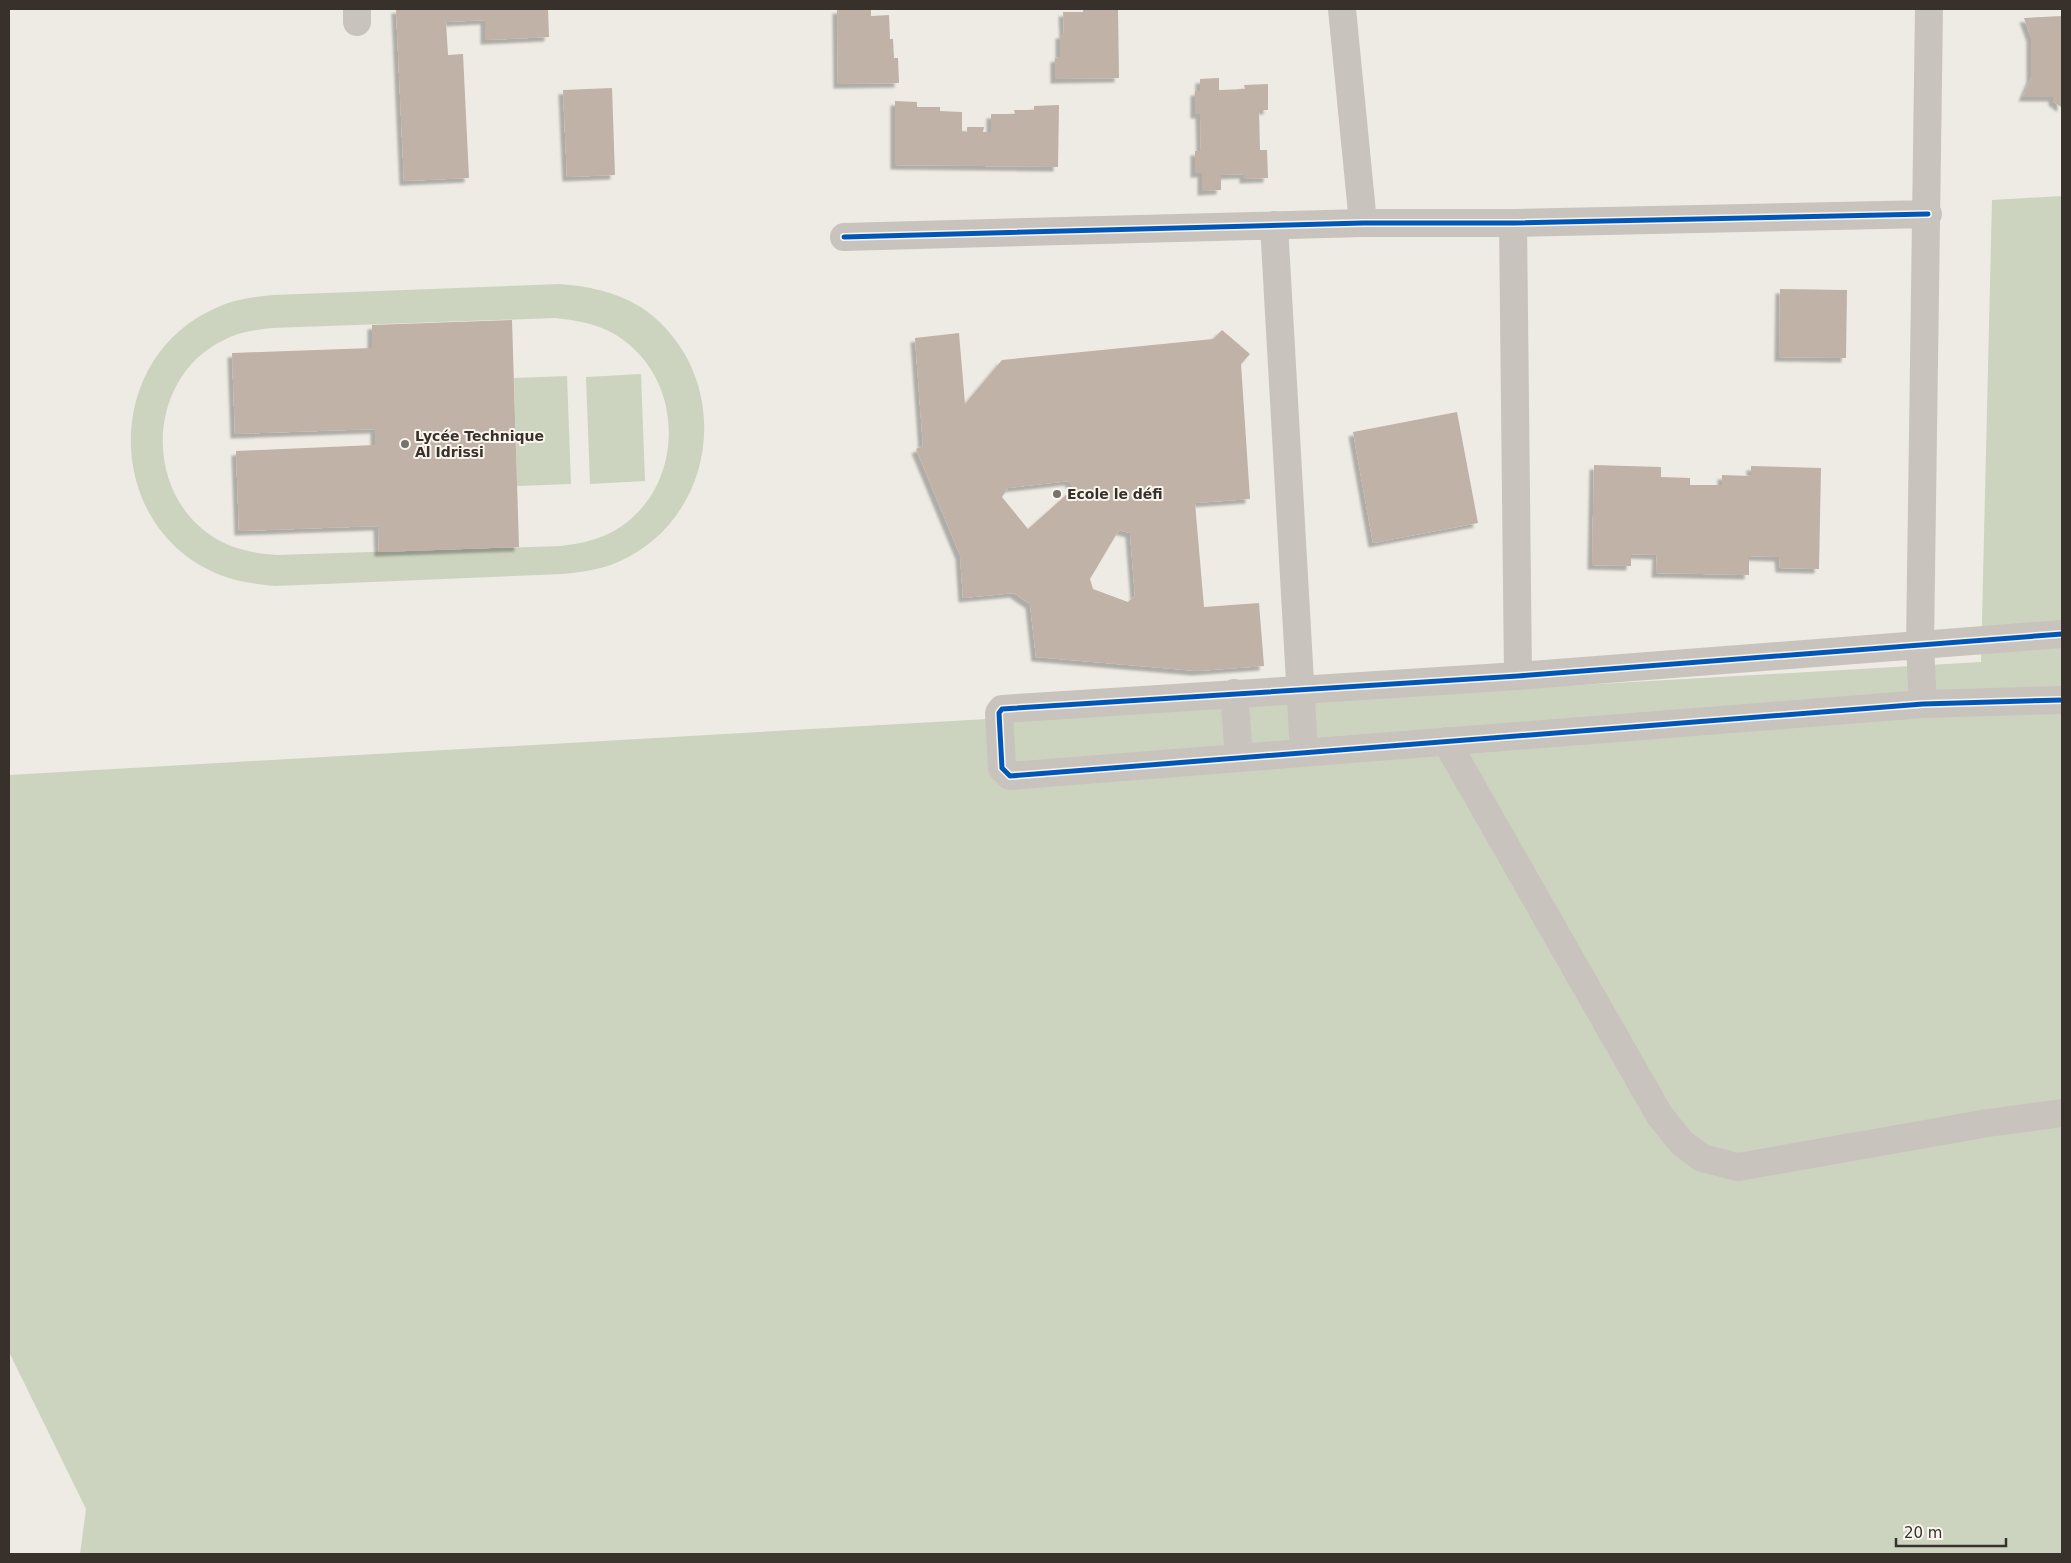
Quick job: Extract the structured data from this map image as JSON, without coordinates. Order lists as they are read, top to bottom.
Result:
{
  "places": ["Lycée Technique Al Idrissi", "Ecole le défi"],
  "scale_bar": "20 m"
}
